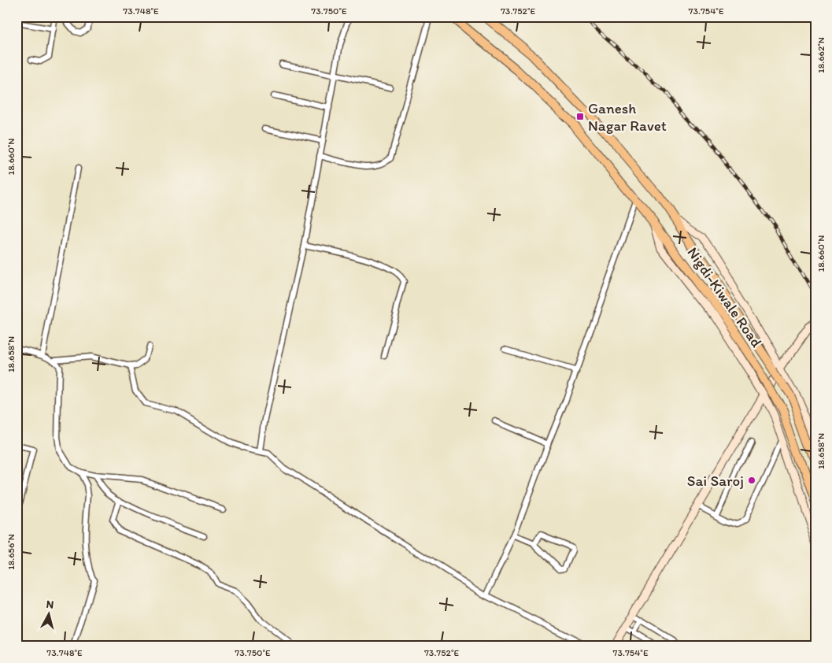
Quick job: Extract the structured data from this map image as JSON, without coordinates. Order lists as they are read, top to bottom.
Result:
{
  "streets": {
    "main road": ["Nigdi-Kiwale Road"]
  },
  "places": {
    "transit": ["Ganesh Nagar Ravet"],
    "other": ["Sai Saroj"]
  },
  "north": "top",
  "coordinates": [
    "73.748°E",
    "73.750°E",
    "73.752°E",
    "73.754°E",
    "18.662°N",
    "18.660°N",
    "18.658°N",
    "18.656°N"
  ]
}
